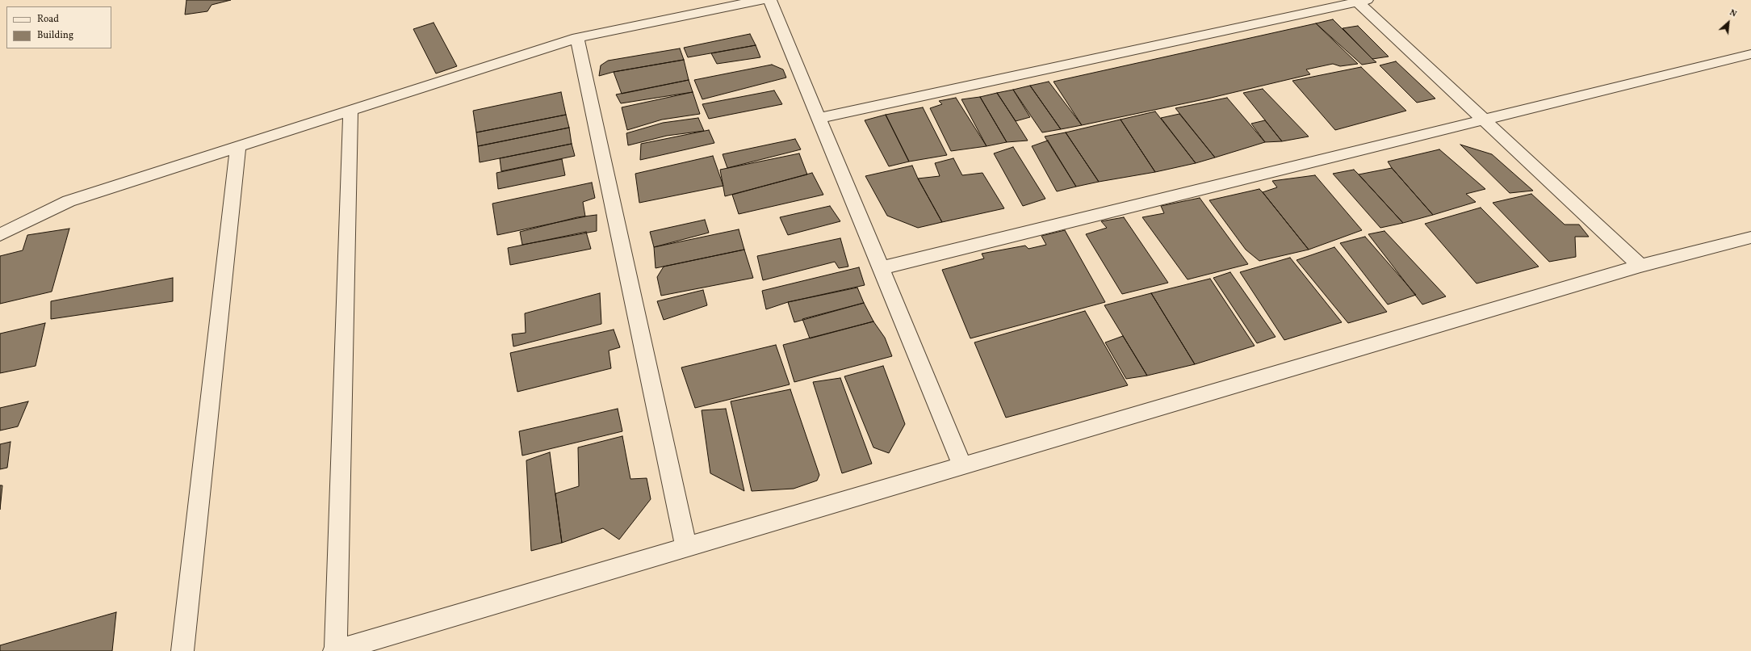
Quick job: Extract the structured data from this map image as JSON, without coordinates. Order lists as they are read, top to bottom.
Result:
{
  "legend": ["Road", "Building"],
  "north": "top right"
}
